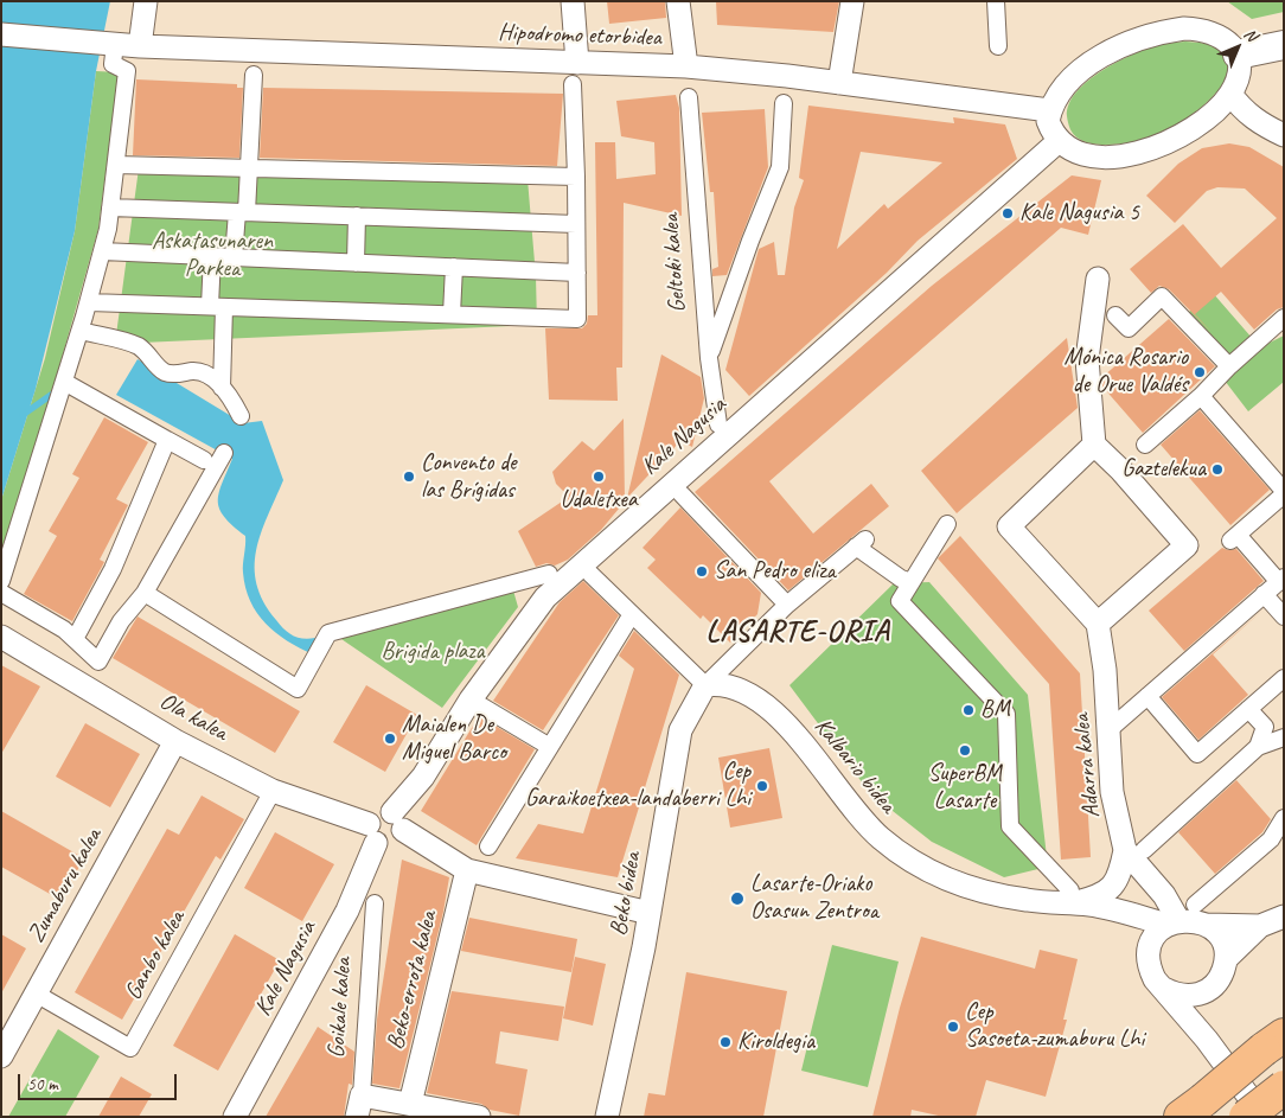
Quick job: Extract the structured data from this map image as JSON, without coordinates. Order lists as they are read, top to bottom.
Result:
{
  "streets": {
    "street": [
      "Hipodromo etorbidea",
      "Geltoki kalea",
      "Kale Nagusia",
      "Ola kalea",
      "Kalbario bidea",
      "Adarra kalea",
      "Zumaburu kalea",
      "Beko bidea",
      "Ganbo kalea",
      "Beko-errota kalea",
      "Goikale kalea"
    ]
  },
  "crossings": [
    ["Kale Nagusia", "Ola kalea"],
    ["Ola kalea", "Zumaburu kalea"],
    ["Ola kalea", "Ganbo kalea"],
    ["Kalbario bidea", "Adarra kalea"],
    ["Kalbario bidea", "Beko bidea"],
    ["Zumaburu kalea", "Ganbo kalea"]
  ],
  "districts": ["LASARTE-ORIA"],
  "parks": ["Askatasunaren Parkea", "Brigida plaza"],
  "places": [
    "Kale Nagusia 5",
    "Mónica Rosario de Orue Valdés",
    "Gaztelekua",
    "Convento de las Brígidas",
    "Udaletxea",
    "San Pedro eliza",
    "BM",
    "Maialen De Miguel Barco",
    "SuperBM Lasarte",
    "Cep Garaikoetxea-landaberri Lhi",
    "Lasarte-Oriako Osasun Zentroa",
    "Cep Sasoeta-zumaburu Lhi",
    "Kiroldegia"
  ],
  "scale_bar": "50 m",
  "north": "top right"
}
